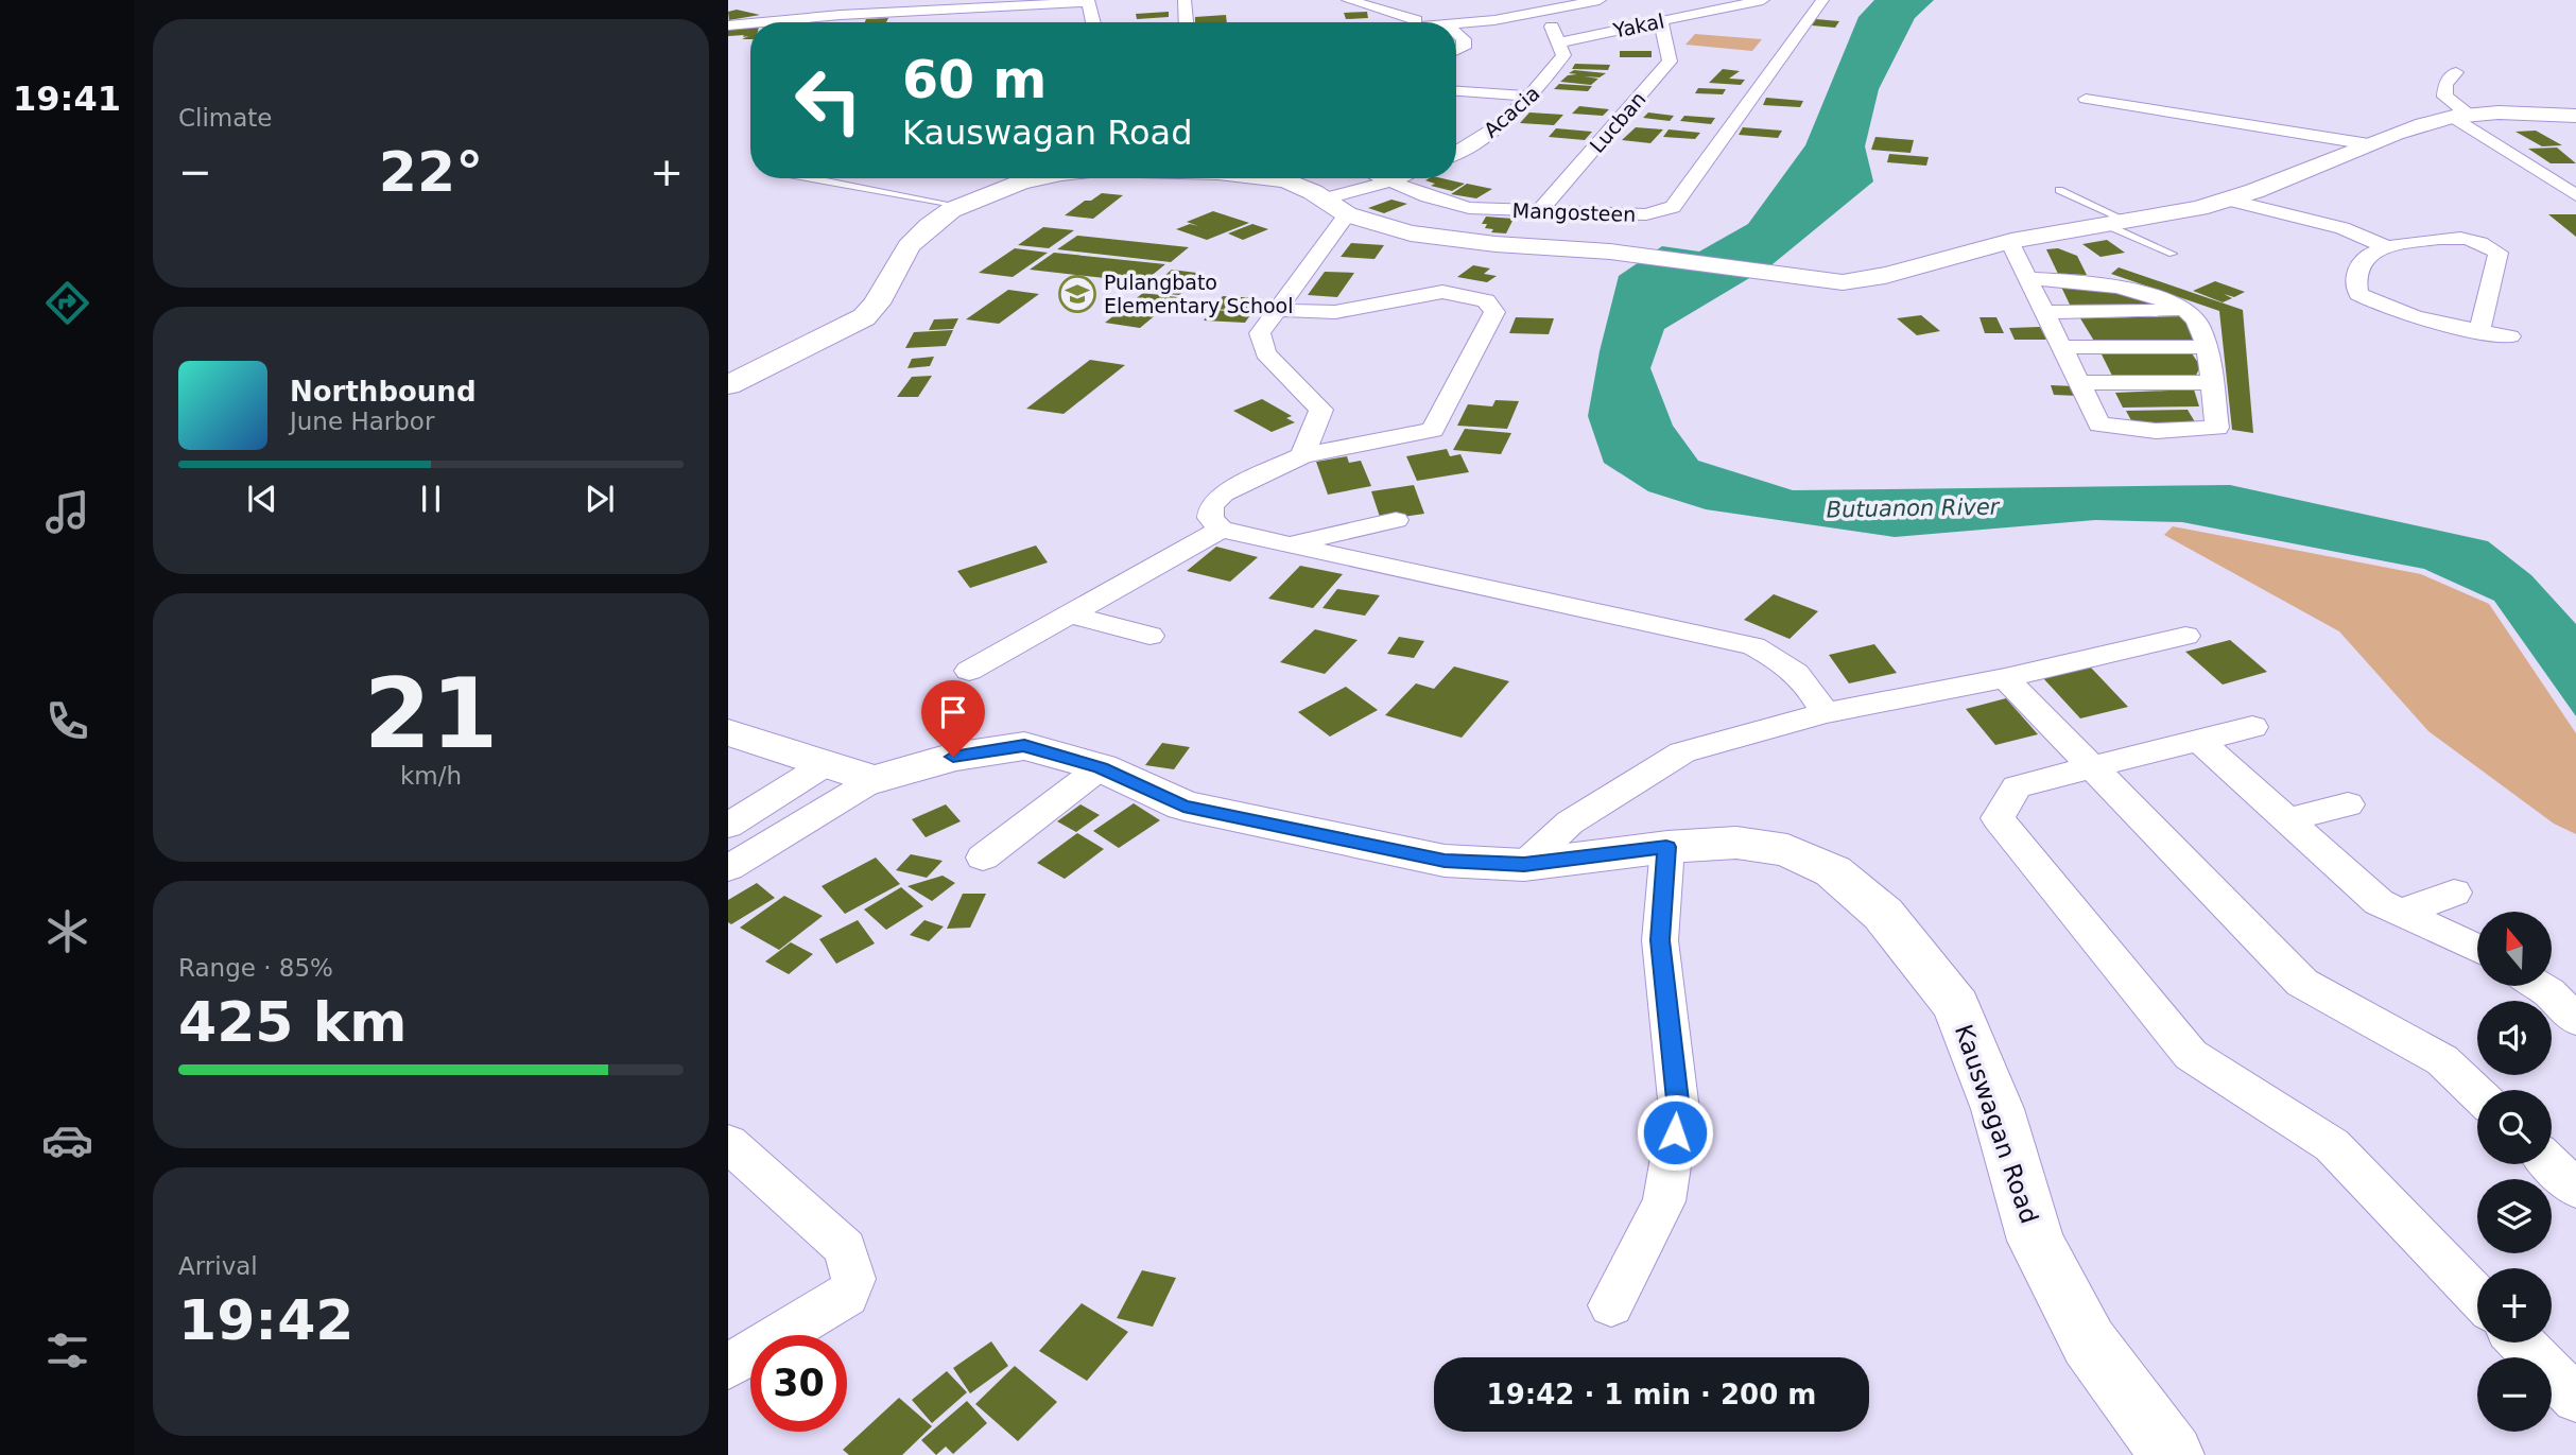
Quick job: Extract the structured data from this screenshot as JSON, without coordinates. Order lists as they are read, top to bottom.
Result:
{
  "streets": {
    "street": [
      "Yakal",
      "Acacia",
      "Lucban",
      "Mangosteen",
      "Kauswagan Road"
    ]
  },
  "crossings": [
    ["Yakal", "Acacia"],
    ["Yakal", "Lucban"],
    ["Lucban", "Mangosteen"]
  ],
  "water": ["Butuanon River"],
  "places": {
    "school or university": ["Pulangbato Elementary School"]
  },
  "north": "top",
  "page": {
    "tabs": "19:41",
    "tile": [
      "Climate",
      ["21", "km/h"],
      ["Range · 85%", "425 km"],
      ["Arrival", "19:42"]
    ],
    "turn": ["60 m", "Kauswagan Road"],
    "heat": ["−", "22°", "+"],
    "song": ["Northbound", "June Harbor"],
    "map_buttons": ["+", "−"],
    "limit": "30",
    "trip": "19:42 · 1 min · 200 m"
  }
}
